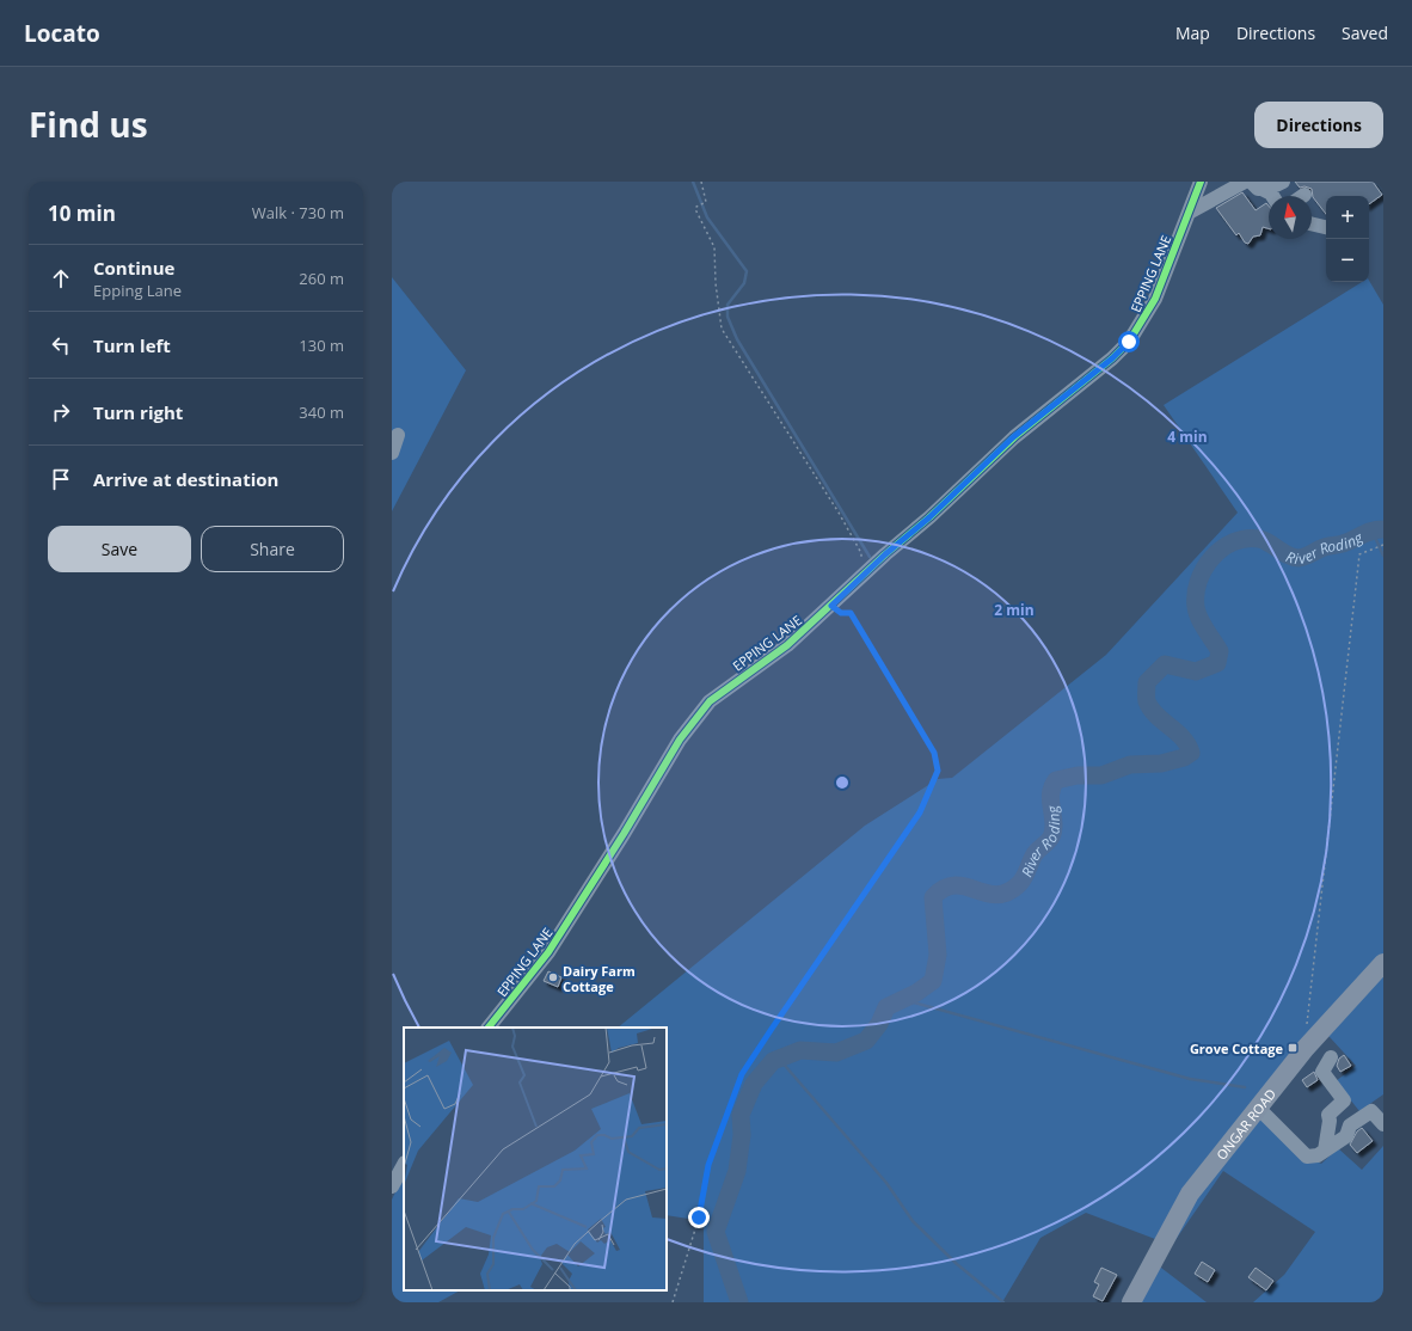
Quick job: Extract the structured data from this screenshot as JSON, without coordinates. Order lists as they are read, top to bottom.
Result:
{
  "streets": {
    "main road": ["ONGAR ROAD"],
    "street": ["EPPING LANE"]
  },
  "water": ["River Roding"],
  "places": {
    "other": ["Dairy Farm Cottage"],
    "transit": ["Grove Cottage"]
  },
  "north": "top",
  "page": {
    "header": "Locato",
    "nav": ["Map", "Directions", "Saved"],
    "title": "Find us",
    "buttons": [
      "Directions",
      ["Save", "Share"]
    ],
    "heading": ["10 min", "Walk · 730 m"],
    "map_buttons": ["+", "−"],
    "list": [
      ["Continue", "Epping Lane", "260 m"],
      ["Turn left", "130 m"],
      ["Turn right", "340 m"],
      "Arrive at destination"
    ]
  },
  "rings": ["4 min", "2 min"]
}
